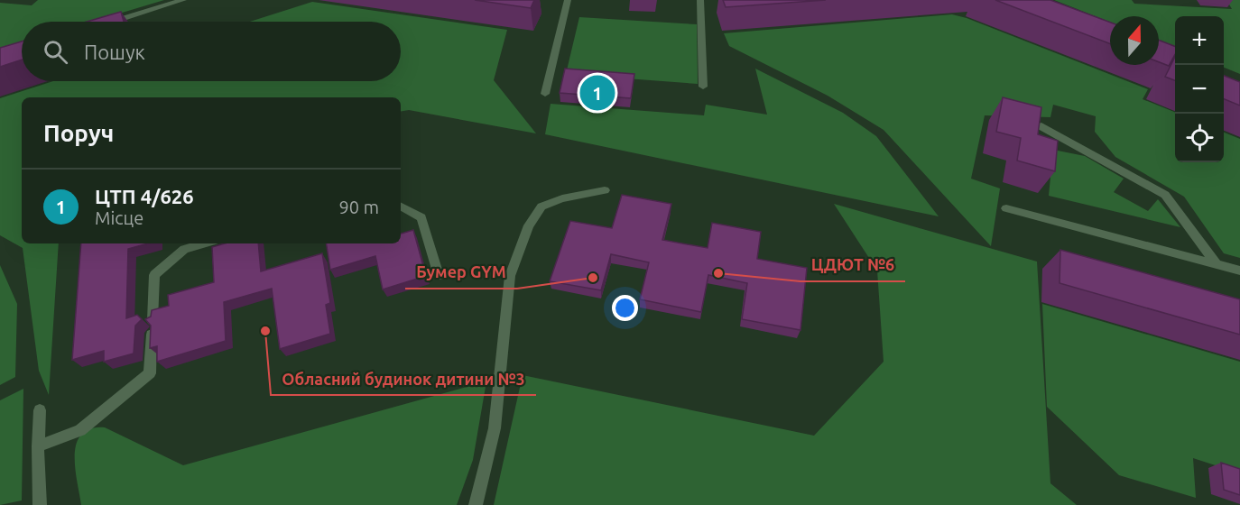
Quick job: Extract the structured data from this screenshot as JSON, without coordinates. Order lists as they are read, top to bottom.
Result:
{
  "places": ["ЦДЮТ №6", "Бумер GYM", "Обласний будинок дитини №3"],
  "north": "top",
  "page": {
    "map_buttons": ["+", "−"],
    "search": "Пошук",
    "pins": "1",
    "heading": "Поруч",
    "list": [
      {
        "mark": "1",
        "name": "ЦТП 4/626",
        "note": "Місце",
        "value": "90 m"
      }
    ]
  }
}
